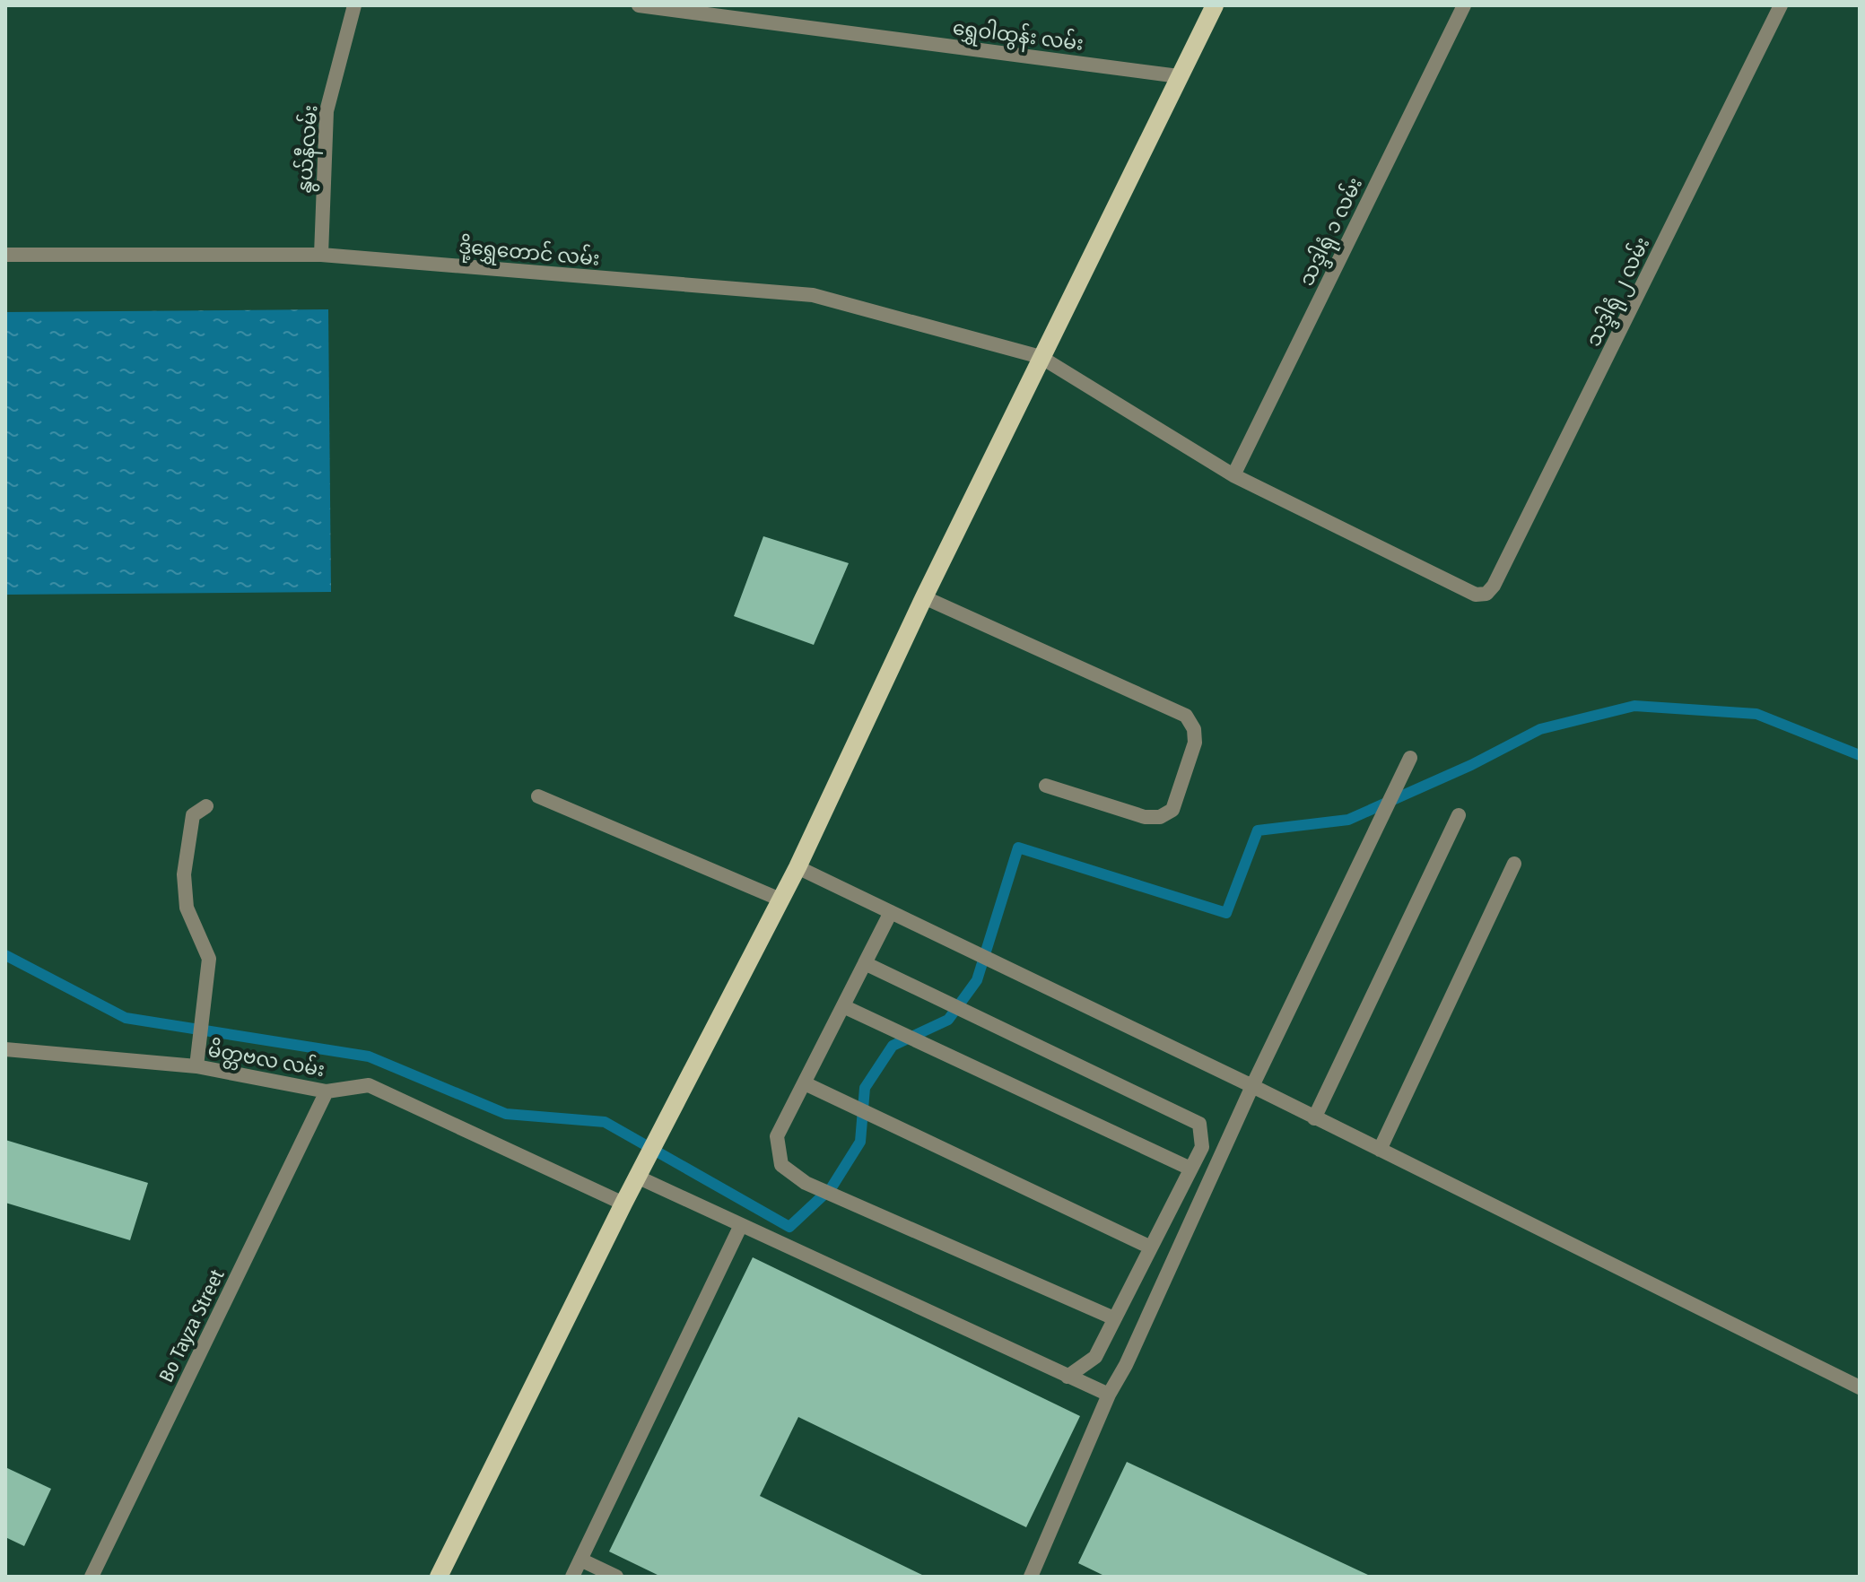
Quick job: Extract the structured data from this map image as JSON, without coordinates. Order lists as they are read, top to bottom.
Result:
{
  "streets": {
    "street": [
      "ရွှေဝါထွန်း လမ်း",
      "နွယ်နီလမ်း",
      "သဒ္ဒါရုံ ၁ လမ်း",
      "ဒို့ရွှေတောင် လမ်း",
      "သဒ္ဒါရုံ ၂ လမ်း",
      "မိတ္တဗလ လမ်း",
      "Bo Tayza Street"
    ]
  },
  "crossings": [
    ["နွယ်နီလမ်း", "ဒို့ရွှေတောင် လမ်း"],
    ["သဒ္ဒါရုံ ၁ လမ်း", "ဒို့ရွှေတောင် လမ်း"],
    ["ဒို့ရွှေတောင် လမ်း", "သဒ္ဒါရုံ ၂ လမ်း"],
    ["မိတ္တဗလ လမ်း", "Bo Tayza Street"]
  ]
}
